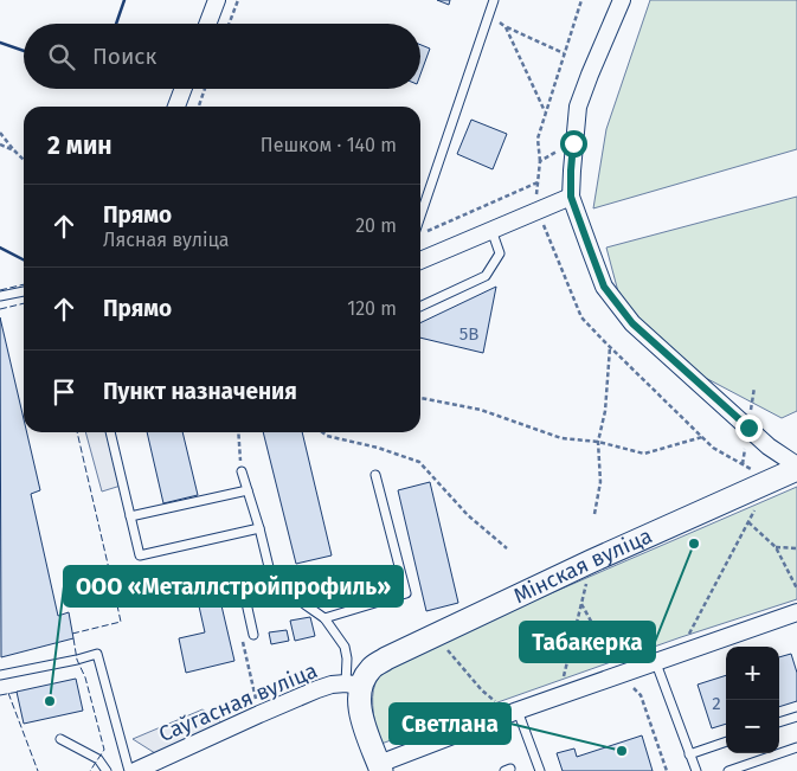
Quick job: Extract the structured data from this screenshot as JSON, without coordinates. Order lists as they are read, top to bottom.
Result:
{
  "streets": {
    "main road": ["Мінская вуліца"],
    "street": ["Саўгасная вуліца"]
  },
  "crossings": [
    ["Мінская вуліца", "Саўгасная вуліца"]
  ],
  "places": ["Табакерка", "ООО «Металлстройпрофиль»", "Светлана"],
  "house_numbers": ["5В", "2"],
  "page": {
    "search": "Поиск",
    "heading": ["2 мин", "Пешком · 140 m"],
    "list": [
      ["Прямо", "Лясная вуліца", "20 m"],
      ["Прямо", "120 m"],
      "Пункт назначения"
    ],
    "map_buttons": ["+", "−"]
  }
}
